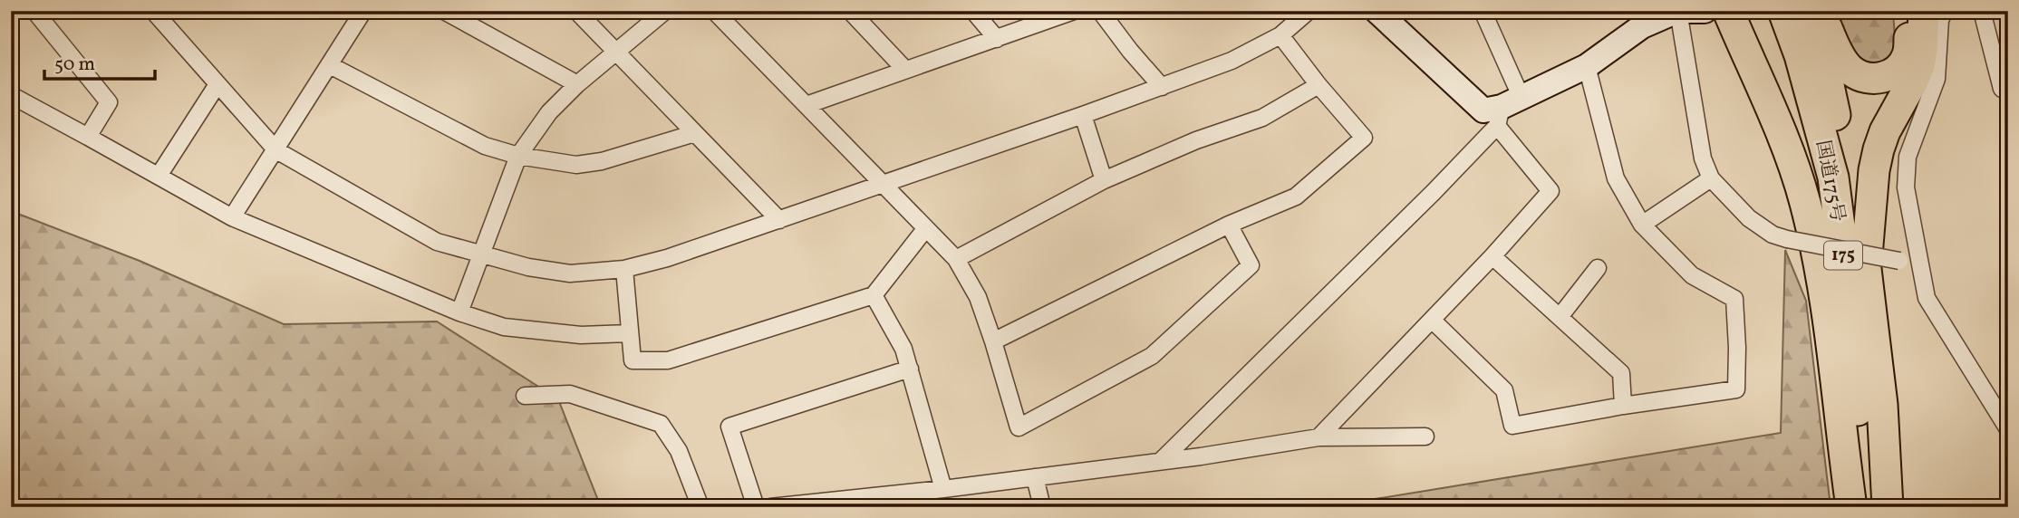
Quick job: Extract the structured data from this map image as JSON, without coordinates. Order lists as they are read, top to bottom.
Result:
{
  "streets": {
    "highway": ["国道175号", "175"]
  },
  "scale_bar": "50 m"
}
